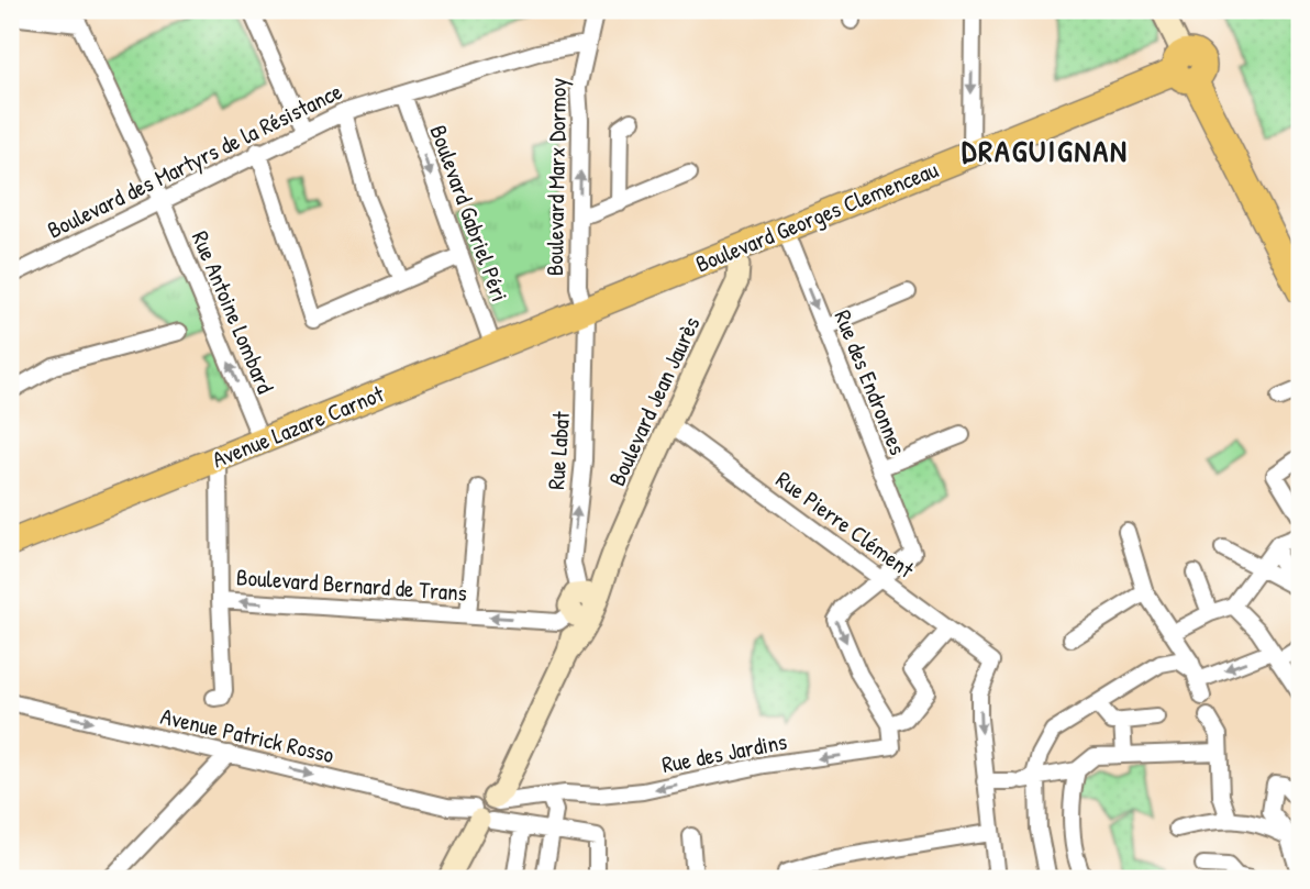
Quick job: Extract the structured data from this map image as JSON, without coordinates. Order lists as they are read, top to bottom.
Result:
{
  "streets": {
    "main road": ["Boulevard Georges Clemenceau", "Avenue Lazare Carnot"],
    "street": [
      "Boulevard des Martyrs de la Résistance",
      "Boulevard Marx Dormoy",
      "Boulevard Gabriel Péri",
      "Rue Antoine Lombard",
      "Rue des Endronnes",
      "Boulevard Jean Jaurès",
      "Rue Labat",
      "Rue Pierre Clément",
      "Boulevard Bernard de Trans",
      "Avenue Patrick Rosso",
      "Rue des Jardins"
    ]
  },
  "crossings": [
    ["Boulevard des Martyrs de la Résistance", "Boulevard Marx Dormoy"],
    ["Boulevard des Martyrs de la Résistance", "Boulevard Gabriel Péri"],
    ["Boulevard des Martyrs de la Résistance", "Rue Antoine Lombard"],
    ["Boulevard Marx Dormoy", "Boulevard Georges Clemenceau"],
    ["Boulevard Marx Dormoy", "Avenue Lazare Carnot"],
    ["Boulevard Marx Dormoy", "Rue Labat"],
    ["Boulevard Gabriel Péri", "Avenue Lazare Carnot"],
    ["Boulevard Georges Clemenceau", "Rue des Endronnes"],
    ["Boulevard Georges Clemenceau", "Boulevard Jean Jaurès"],
    ["Boulevard Georges Clemenceau", "Avenue Lazare Carnot"],
    ["Boulevard Georges Clemenceau", "Rue Labat"],
    ["Rue Antoine Lombard", "Avenue Lazare Carnot"],
    ["Rue des Endronnes", "Rue Pierre Clément"],
    ["Boulevard Jean Jaurès", "Rue Labat"],
    ["Boulevard Jean Jaurès", "Rue Pierre Clément"],
    ["Boulevard Jean Jaurès", "Boulevard Bernard de Trans"],
    ["Boulevard Jean Jaurès", "Avenue Patrick Rosso"],
    ["Boulevard Jean Jaurès", "Rue des Jardins"],
    ["Avenue Lazare Carnot", "Rue Labat"],
    ["Avenue Lazare Carnot", "Boulevard Bernard de Trans"],
    ["Rue Labat", "Boulevard Bernard de Trans"],
    ["Avenue Patrick Rosso", "Rue des Jardins"]
  ],
  "one_way": ["Rue Antoine Lombard", "Boulevard Bernard de Trans", "Avenue Patrick Rosso"],
  "districts": ["DRAGUIGNAN"]
}
